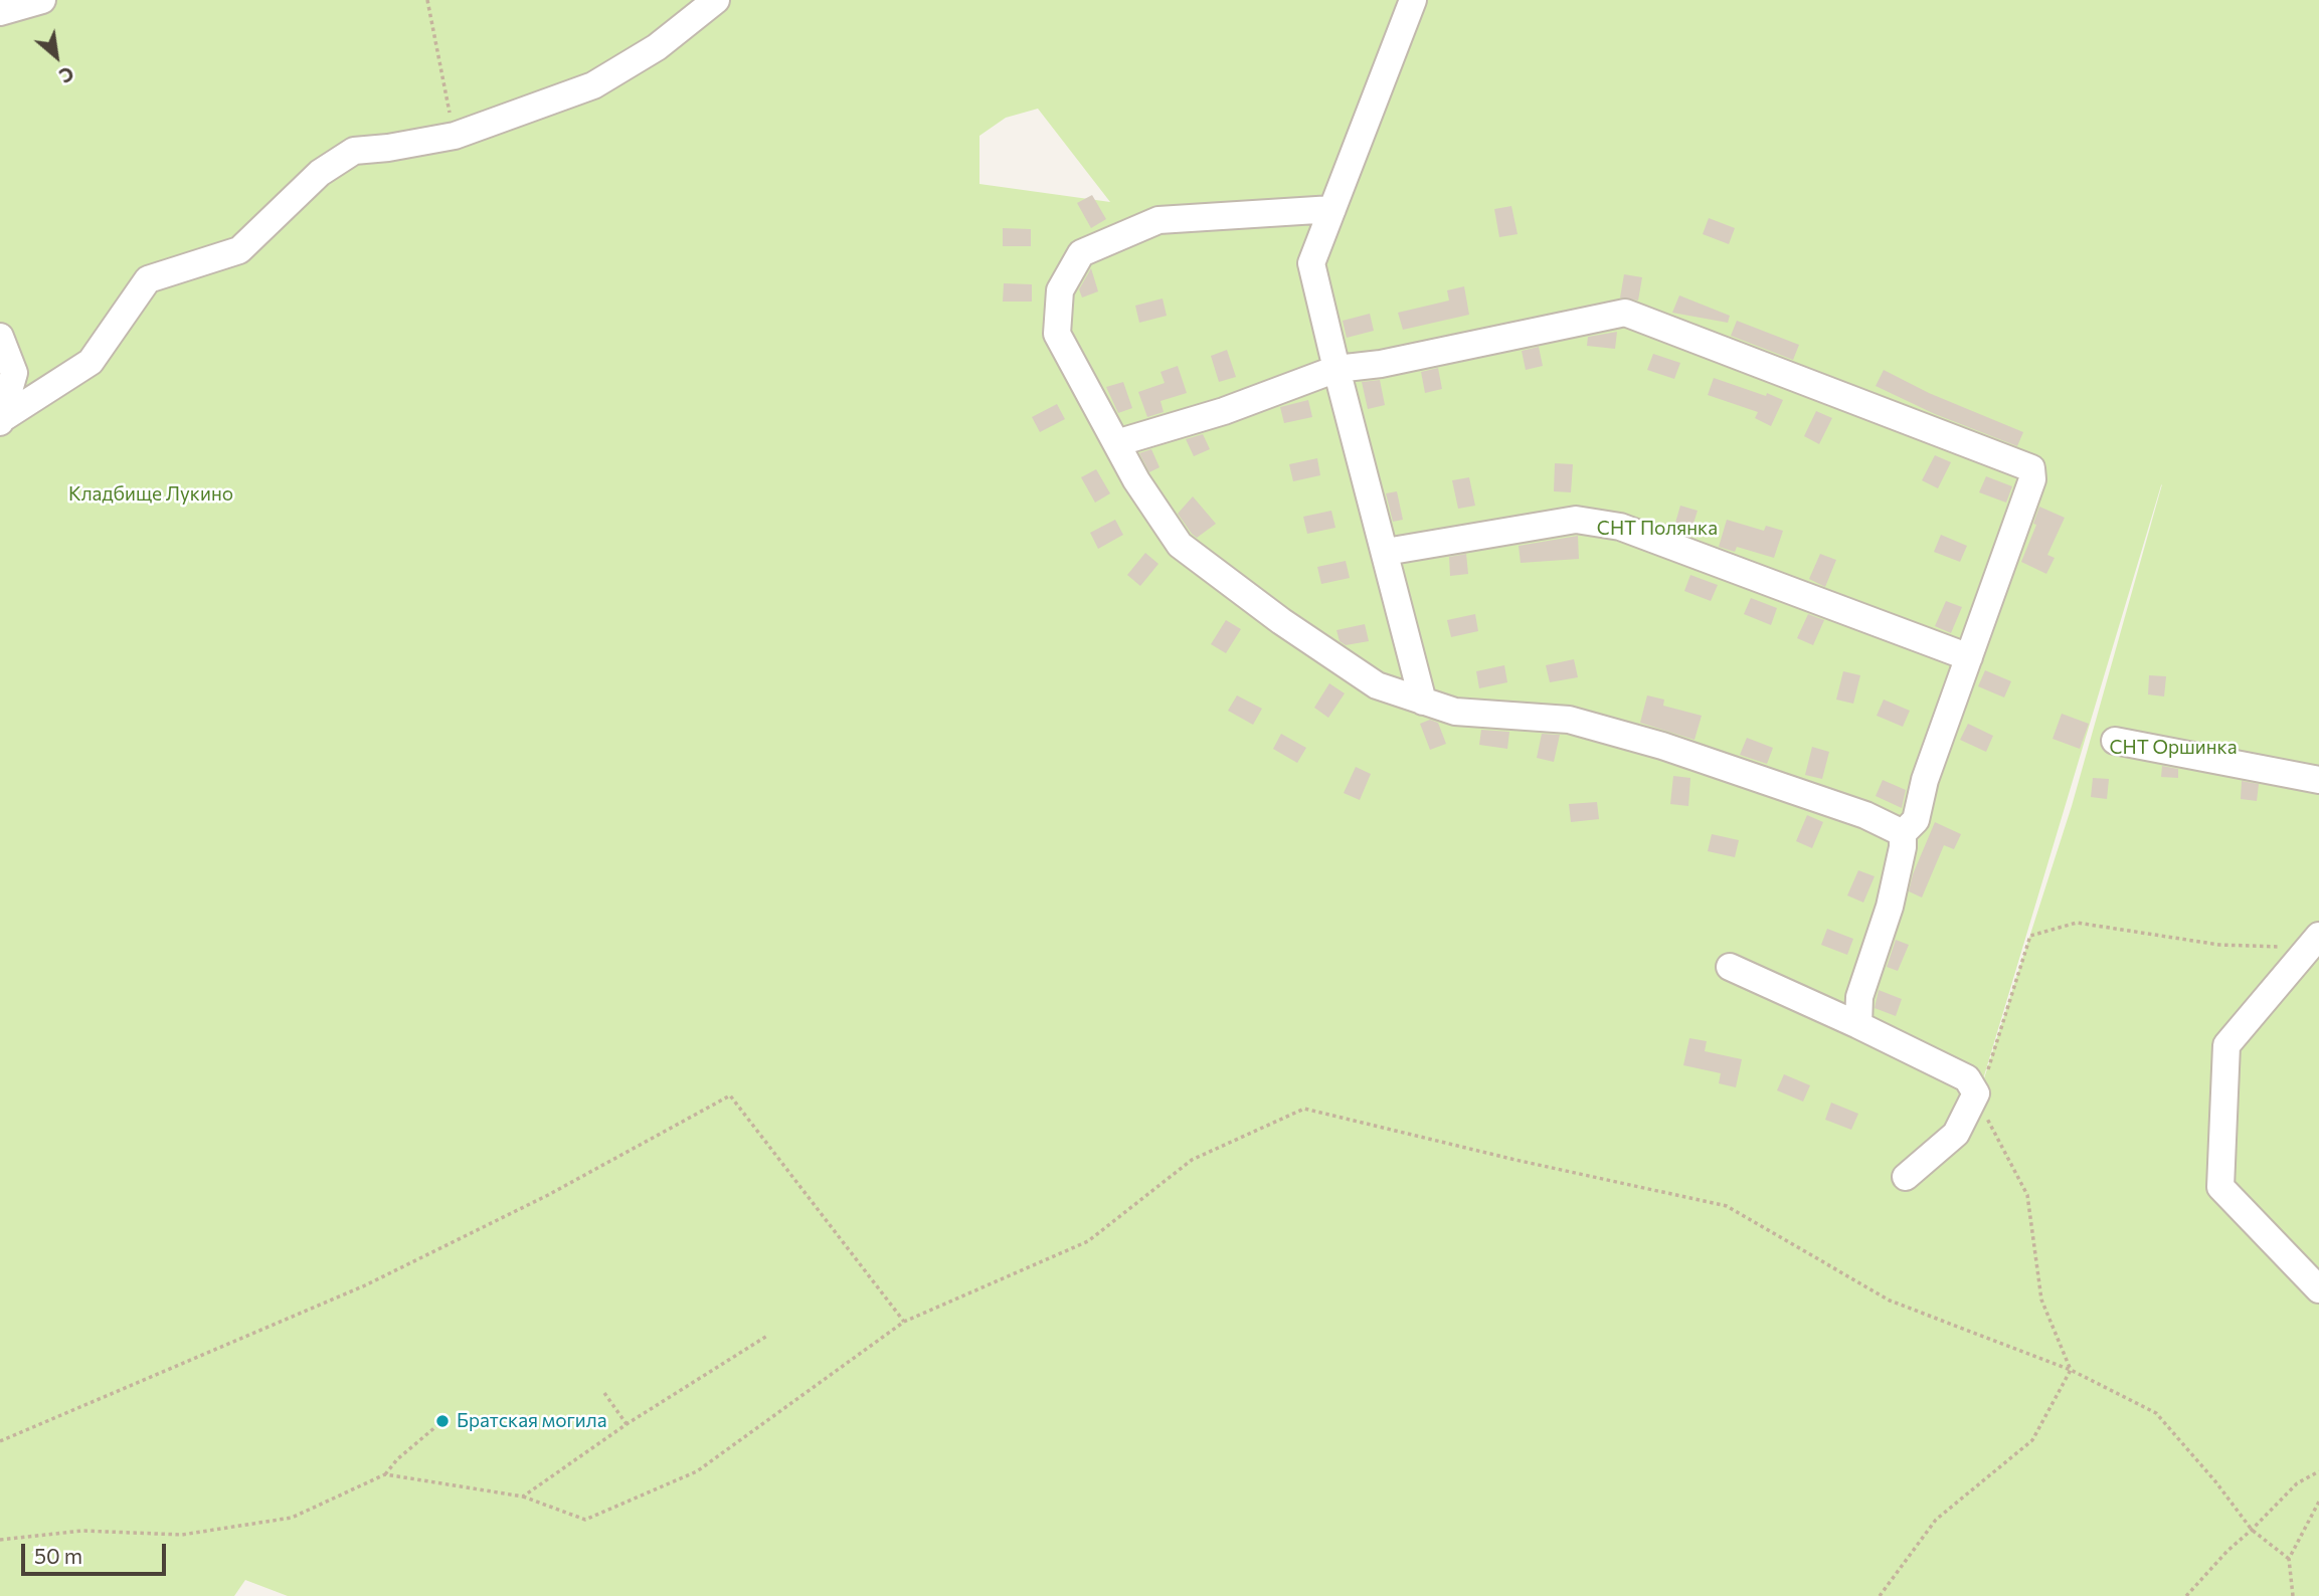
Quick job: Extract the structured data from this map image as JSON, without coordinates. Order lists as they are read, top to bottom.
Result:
{
  "parks": ["Кладбище Лукино", "СНТ Полянка", "СНТ Оршинка"],
  "places": ["Братская могила"],
  "scale_bar": "50 m",
  "north": "bottom right"
}
